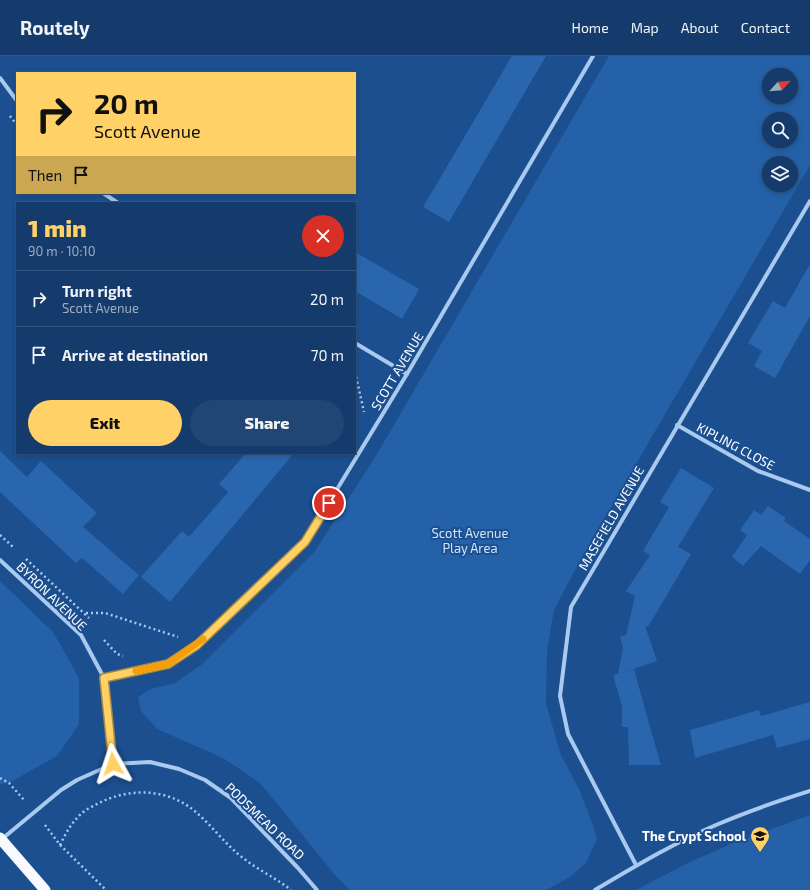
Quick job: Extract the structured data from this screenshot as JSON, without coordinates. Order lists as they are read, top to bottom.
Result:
{
  "streets": {
    "street": [
      "SCOTT AVENUE",
      "KIPLING CLOSE",
      "MASEFIELD AVENUE",
      "BYRON AVENUE",
      "PODSMEAD ROAD"
    ]
  },
  "crossings": [
    ["SCOTT AVENUE", "BYRON AVENUE"],
    ["KIPLING CLOSE", "MASEFIELD AVENUE"],
    ["BYRON AVENUE", "PODSMEAD ROAD"]
  ],
  "parks": ["Scott Avenue Play Area"],
  "places": {
    "school or university": ["The Crypt School"]
  },
  "north": "top right",
  "page": {
    "header": "Routely",
    "nav": [
      "Home",
      "Map",
      "About",
      "Contact"
    ],
    "turn": ["20 m", "Scott Avenue"],
    "then": "Then",
    "heading": ["1 min", "90 m · 10:10"],
    "list": [
      {
        "name": "Turn right",
        "note": "Scott Avenue",
        "value": "20 m"
      },
      {
        "name": "Arrive at destination",
        "value": "70 m"
      }
    ],
    "buttons": ["Exit", "Share"]
  }
}
